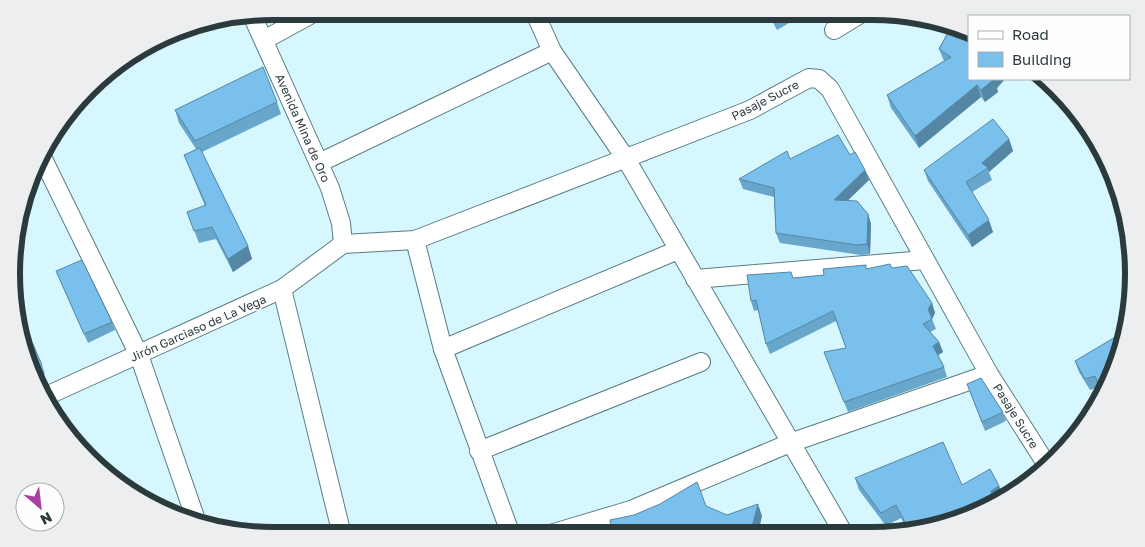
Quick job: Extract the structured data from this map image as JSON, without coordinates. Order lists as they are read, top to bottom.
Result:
{
  "streets": {
    "street": ["Pasaje Sucre", "Avenida Mina de Oro", "Jirón Garciaso de La Vega"]
  },
  "crossings": [
    ["Pasaje Sucre", "Avenida Mina de Oro"],
    ["Pasaje Sucre", "Jirón Garciaso de La Vega"],
    ["Avenida Mina de Oro", "Jirón Garciaso de La Vega"]
  ],
  "legend": ["Road", "Building"],
  "north": "bottom right"
}
